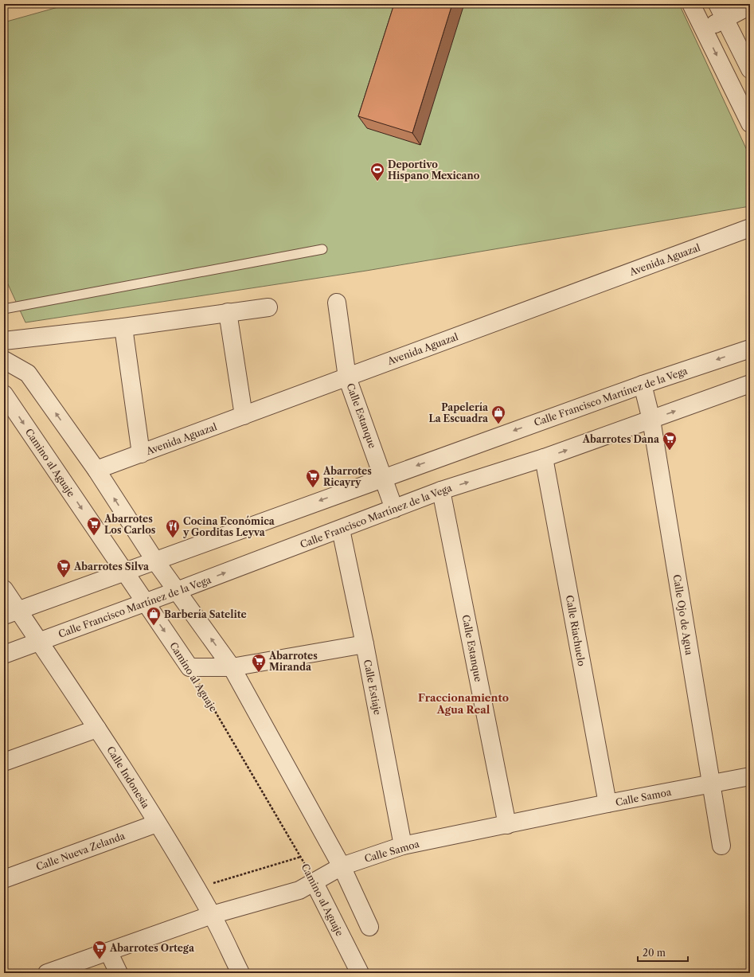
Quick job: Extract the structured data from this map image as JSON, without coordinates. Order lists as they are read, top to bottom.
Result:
{
  "streets": {
    "street": [
      "Avenida Aguazal",
      "Calle Francisco Martínez de la Vega",
      "Calle Estanque",
      "Camino al Aguaje",
      "Calle Ojo de Agua",
      "Calle Riachuelo",
      "Calle Estiaje",
      "Calle Indonesia",
      "Calle Samoa",
      "Calle Nueva Zelanda"
    ]
  },
  "crossings": [
    ["Avenida Aguazal", "Calle Estanque"],
    ["Calle Francisco Martínez de la Vega", "Calle Estanque"],
    ["Calle Francisco Martínez de la Vega", "Camino al Aguaje"],
    ["Calle Francisco Martínez de la Vega", "Calle Ojo de Agua"],
    ["Calle Francisco Martínez de la Vega", "Calle Riachuelo"],
    ["Calle Francisco Martínez de la Vega", "Calle Estiaje"],
    ["Calle Francisco Martínez de la Vega", "Calle Indonesia"],
    ["Calle Estanque", "Calle Samoa"],
    ["Camino al Aguaje", "Calle Samoa"],
    ["Calle Ojo de Agua", "Calle Samoa"],
    ["Calle Riachuelo", "Calle Samoa"],
    ["Calle Estiaje", "Calle Samoa"],
    ["Calle Indonesia", "Calle Samoa"],
    ["Calle Indonesia", "Calle Nueva Zelanda"]
  ],
  "districts": ["Fraccionamiento Agua Real"],
  "places": {
    "sports": ["Deportivo Hispano Mexicano"],
    "shop": ["Papelería La Escuadra", "Barbería Satelite"],
    "supermarket": [
      "Abarrotes Dana",
      "Abarrotes Ricayry",
      "Abarrotes Los Carlos",
      "Abarrotes Silva",
      "Abarrotes Miranda",
      "Abarrotes Ortega"
    ],
    "restaurant": ["Cocina Económica y Gorditas Leyva"]
  },
  "scale_bar": "20 m"
}
